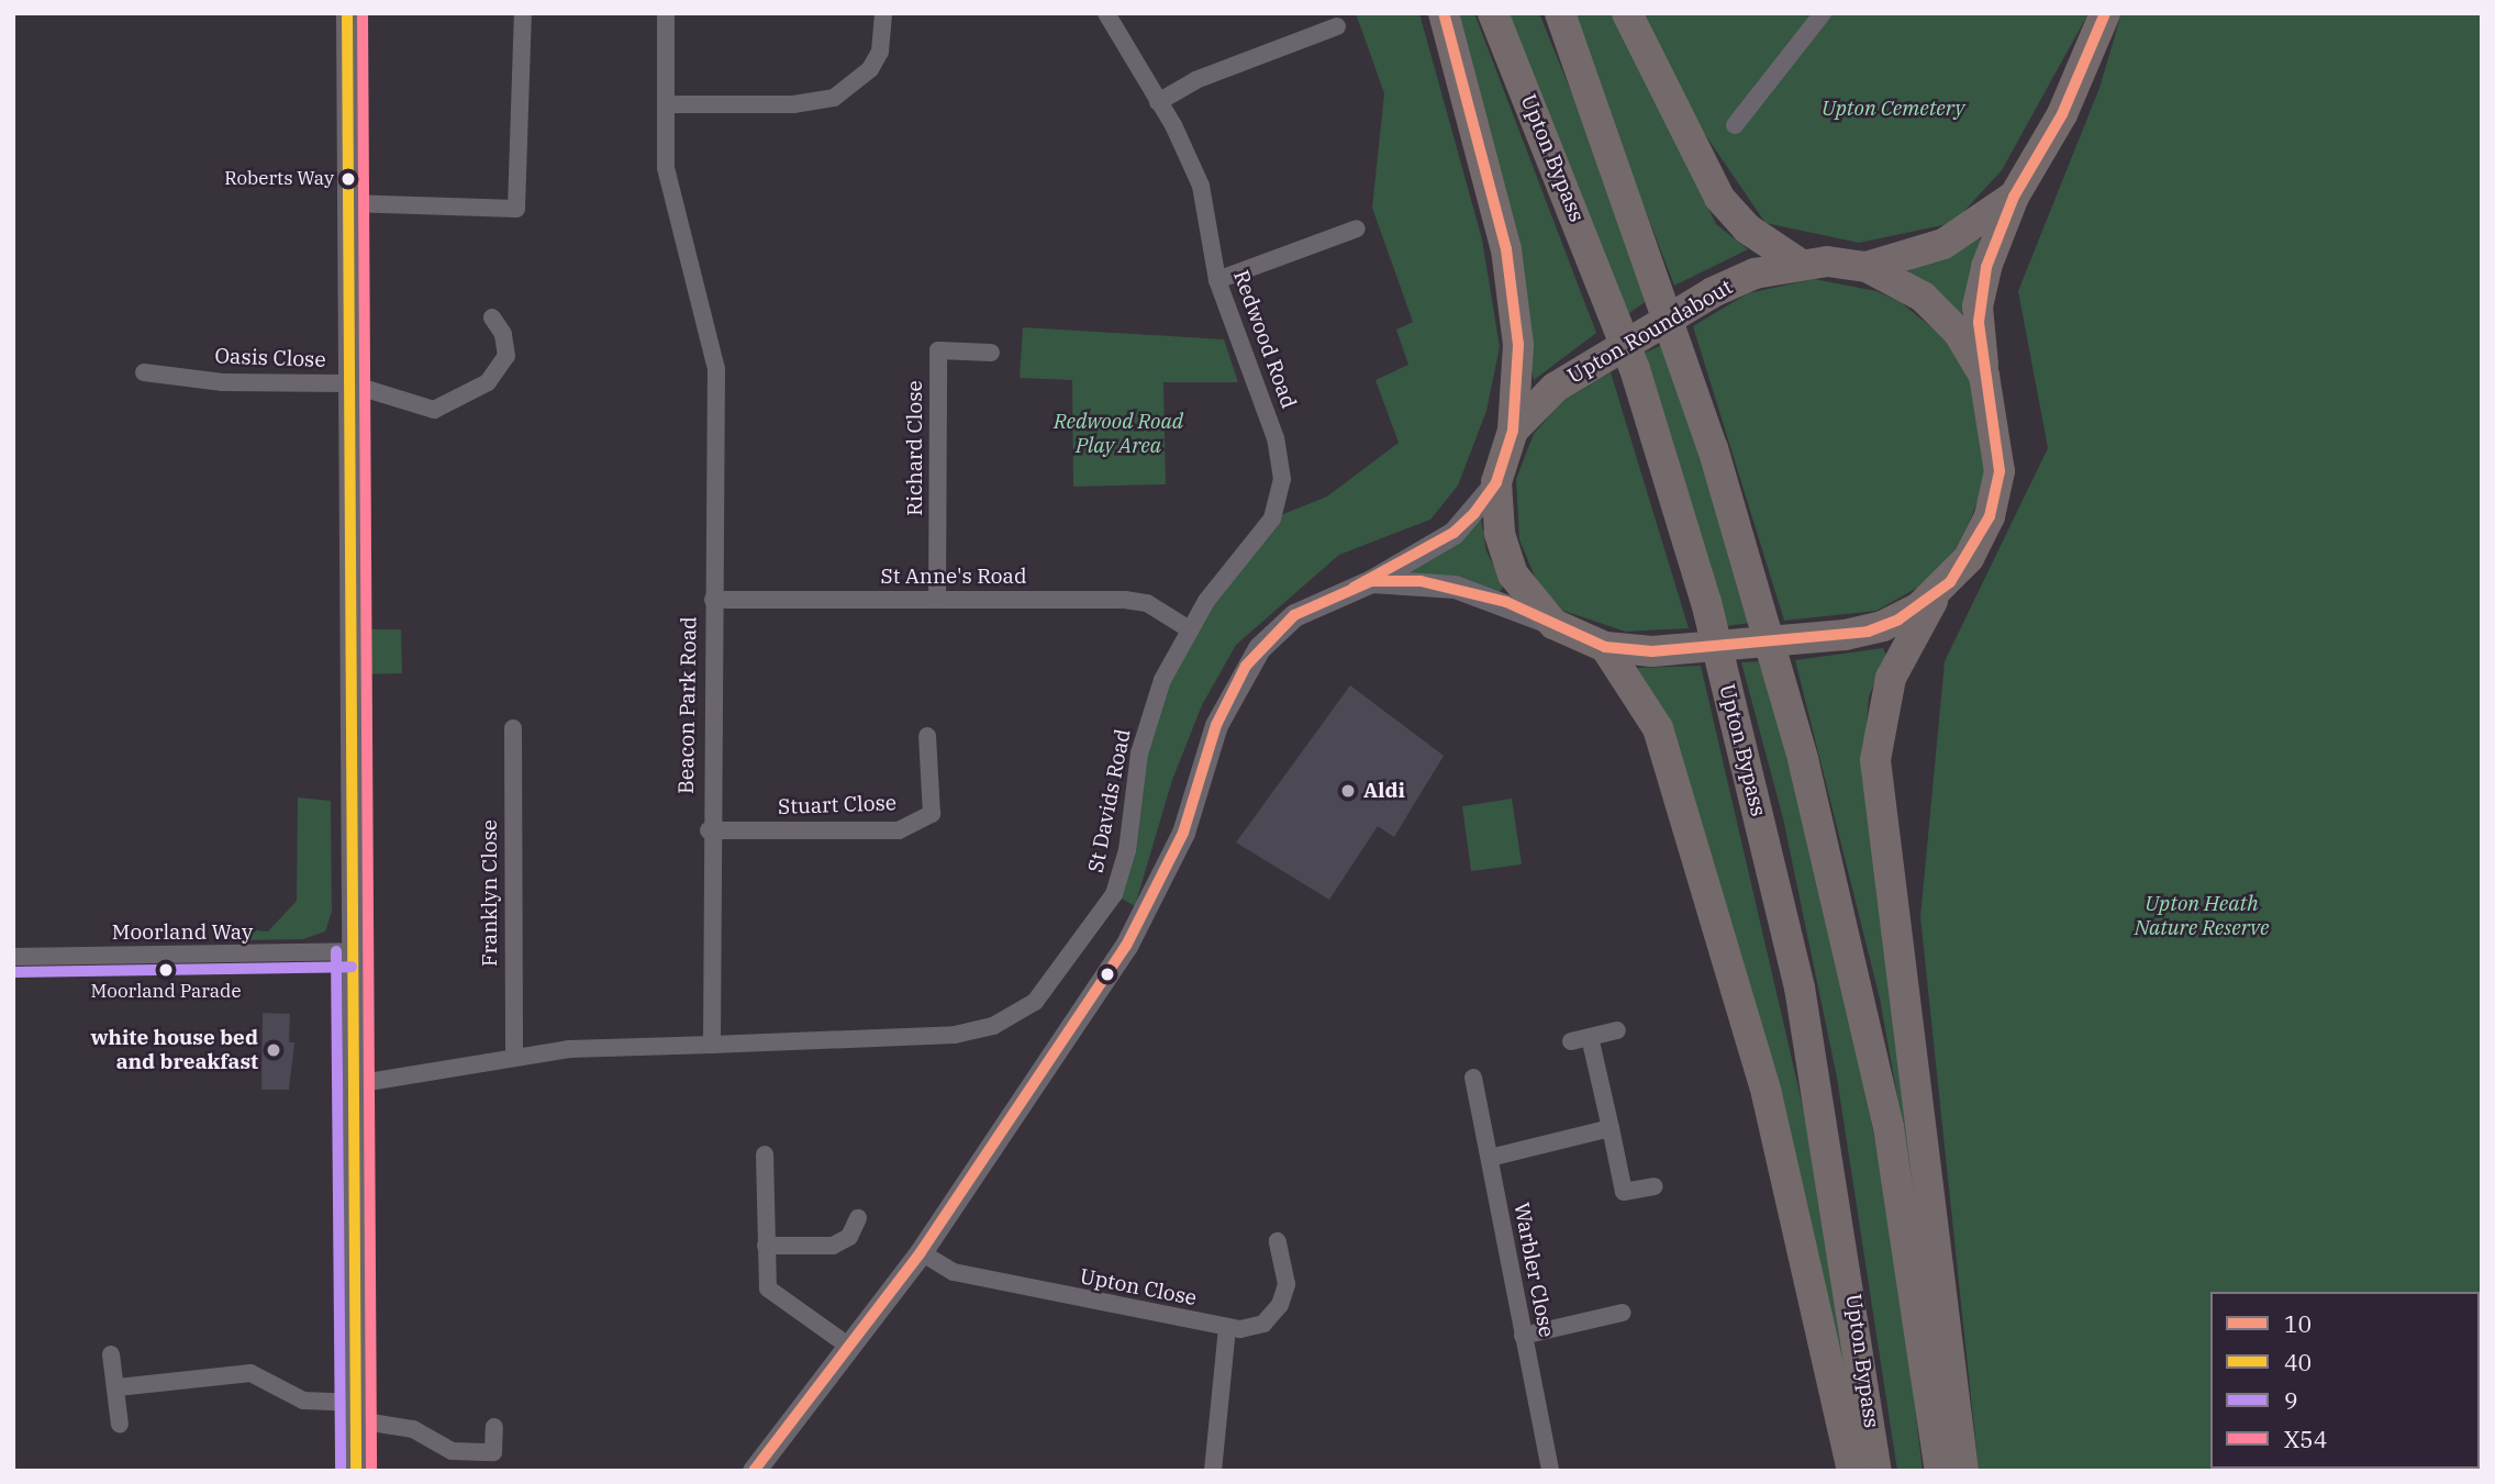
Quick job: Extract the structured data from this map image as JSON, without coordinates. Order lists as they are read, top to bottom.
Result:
{
  "streets": {
    "highway": ["Upton Bypass", "Upton Roundabout"],
    "street": [
      "Redwood Road",
      "Oasis Close",
      "Richard Close",
      "St Anne's Road",
      "Beacon Park Road",
      "St Davids Road",
      "Stuart Close",
      "Franklyn Close",
      "Moorland Way",
      "Warbler Close",
      "Upton Close"
    ]
  },
  "crossings": [
    ["Redwood Road", "St Anne's Road"],
    ["Redwood Road", "St Davids Road"],
    ["Richard Close", "St Anne's Road"],
    ["St Anne's Road", "Beacon Park Road"],
    ["St Anne's Road", "St Davids Road"],
    ["Beacon Park Road", "St Davids Road"],
    ["Beacon Park Road", "Stuart Close"]
  ],
  "parks": ["Upton Cemetery", "Redwood Road Play Area", "Upton Heath Nature Reserve"],
  "places": [
    "Roberts Way",
    "Aldi",
    "Moorland Parade",
    "white house bed and breakfast"
  ],
  "lines": [
    "transit line 10",
    "transit line 40",
    "transit line X54",
    "transit line 9"
  ],
  "legend": [
    "10",
    "40",
    "9",
    "X54"
  ]
}
